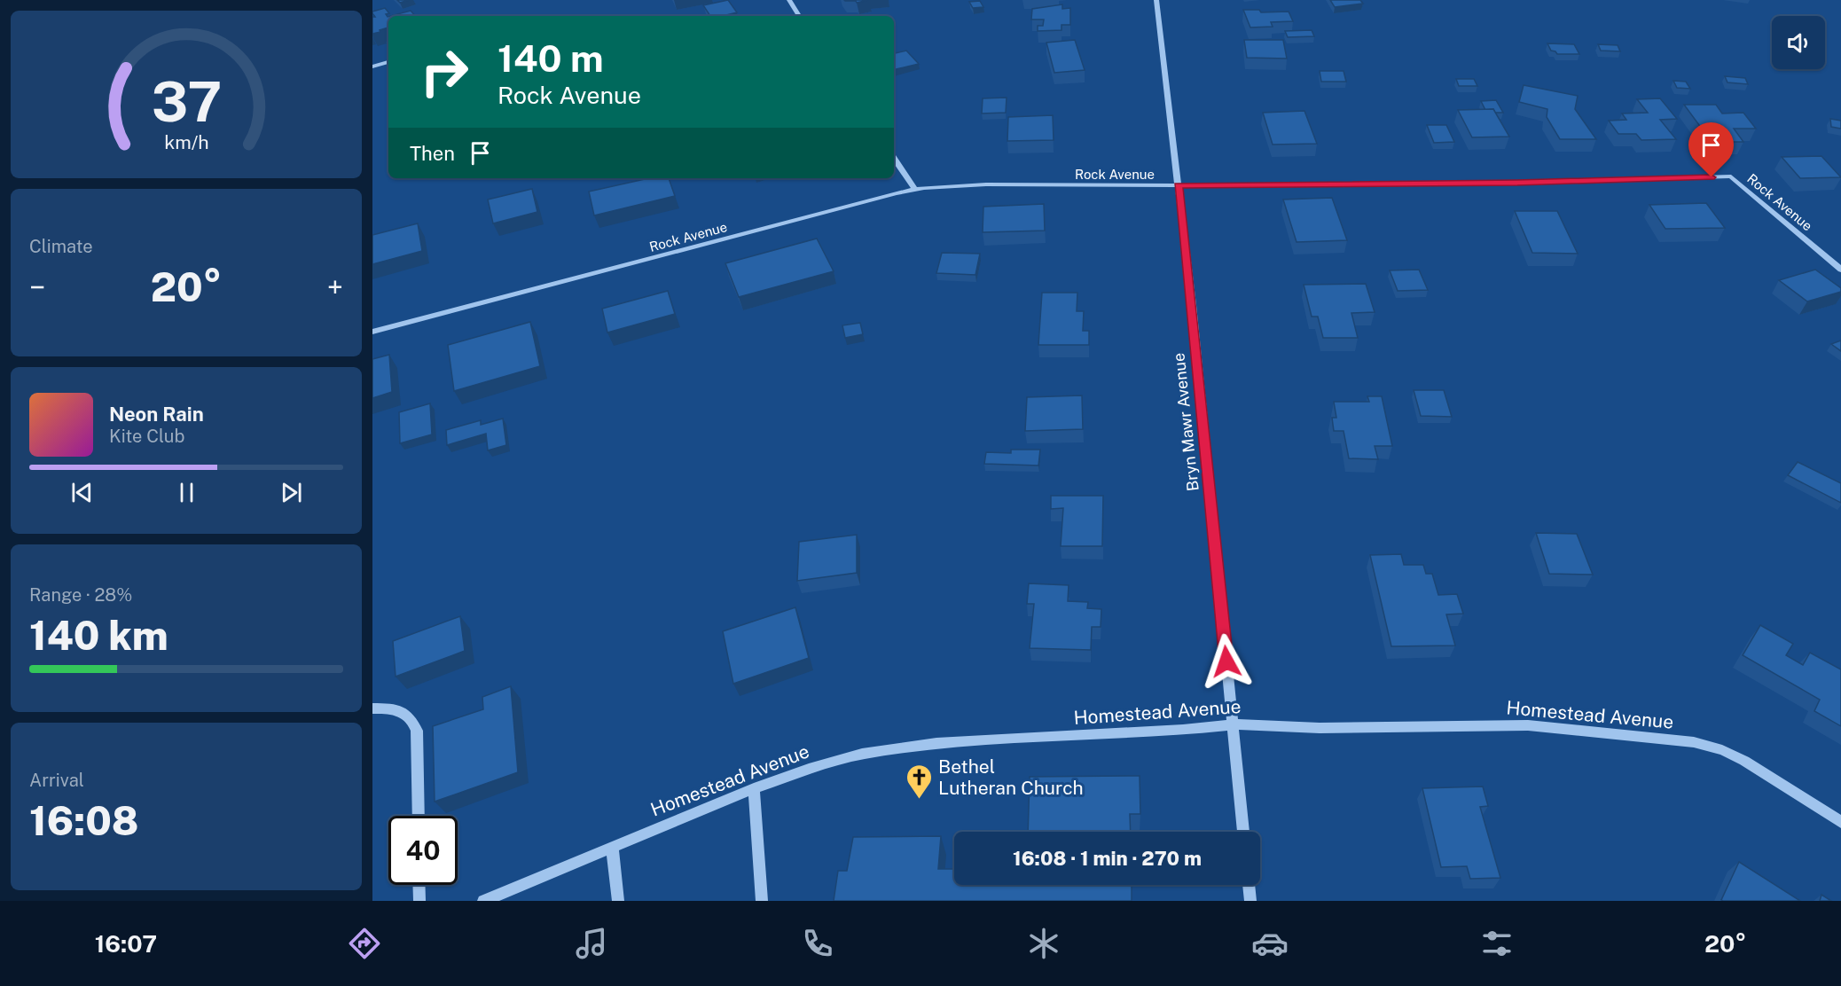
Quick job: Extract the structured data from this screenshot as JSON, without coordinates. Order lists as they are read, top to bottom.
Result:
{
  "streets": {
    "street": ["Rock Avenue", "Bryn Mawr Avenue", "Homestead Avenue"]
  },
  "crossings": [
    ["Rock Avenue", "Bryn Mawr Avenue"],
    ["Bryn Mawr Avenue", "Homestead Avenue"]
  ],
  "places": {
    "church": ["Bethel Lutheran Church"]
  },
  "page": {
    "turn": ["140 m", "Rock Avenue"],
    "then": "Then",
    "tile": [
      "Climate",
      ["Range · 28%", "140 km"],
      ["Arrival", "16:08"]
    ],
    "heat": ["−", "20°", "+"],
    "song": ["Neon Rain", "Kite Club"],
    "limit": "40",
    "trip": "16:08 · 1 min · 270 m",
    "tabs": ["16:07", "20°"],
    "gauge": ["37", "km/h"]
  }
}
